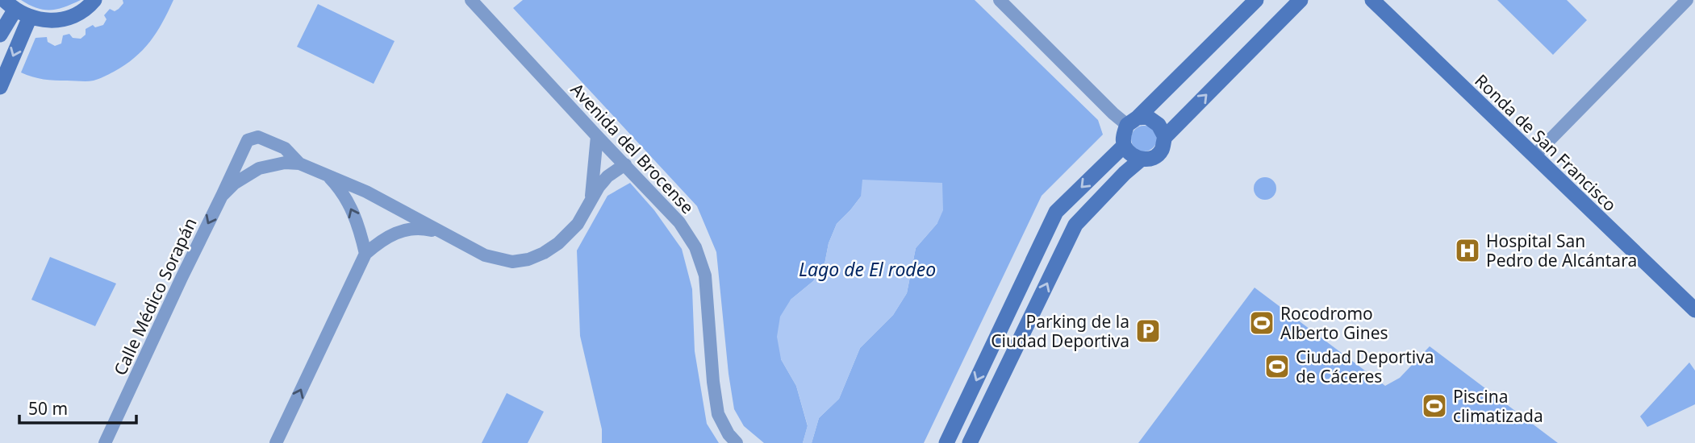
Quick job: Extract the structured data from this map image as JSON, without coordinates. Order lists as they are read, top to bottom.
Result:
{
  "streets": {
    "main road": ["Ronda de San Francisco"],
    "street": ["Avenida del Brocense", "Calle Médico Sorapán"]
  },
  "one_way": ["Calle Médico Sorapán"],
  "water": ["Lago de El rodeo"],
  "places": {
    "hospital": ["Hospital San Pedro de Alcántara"],
    "sports": ["Rocodromo Alberto Gines", "Ciudad Deportiva de Cáceres", "Piscina climatizada"],
    "parking": ["Parking de la Ciudad Deportiva"]
  },
  "scale_bar": "50 m"
}
